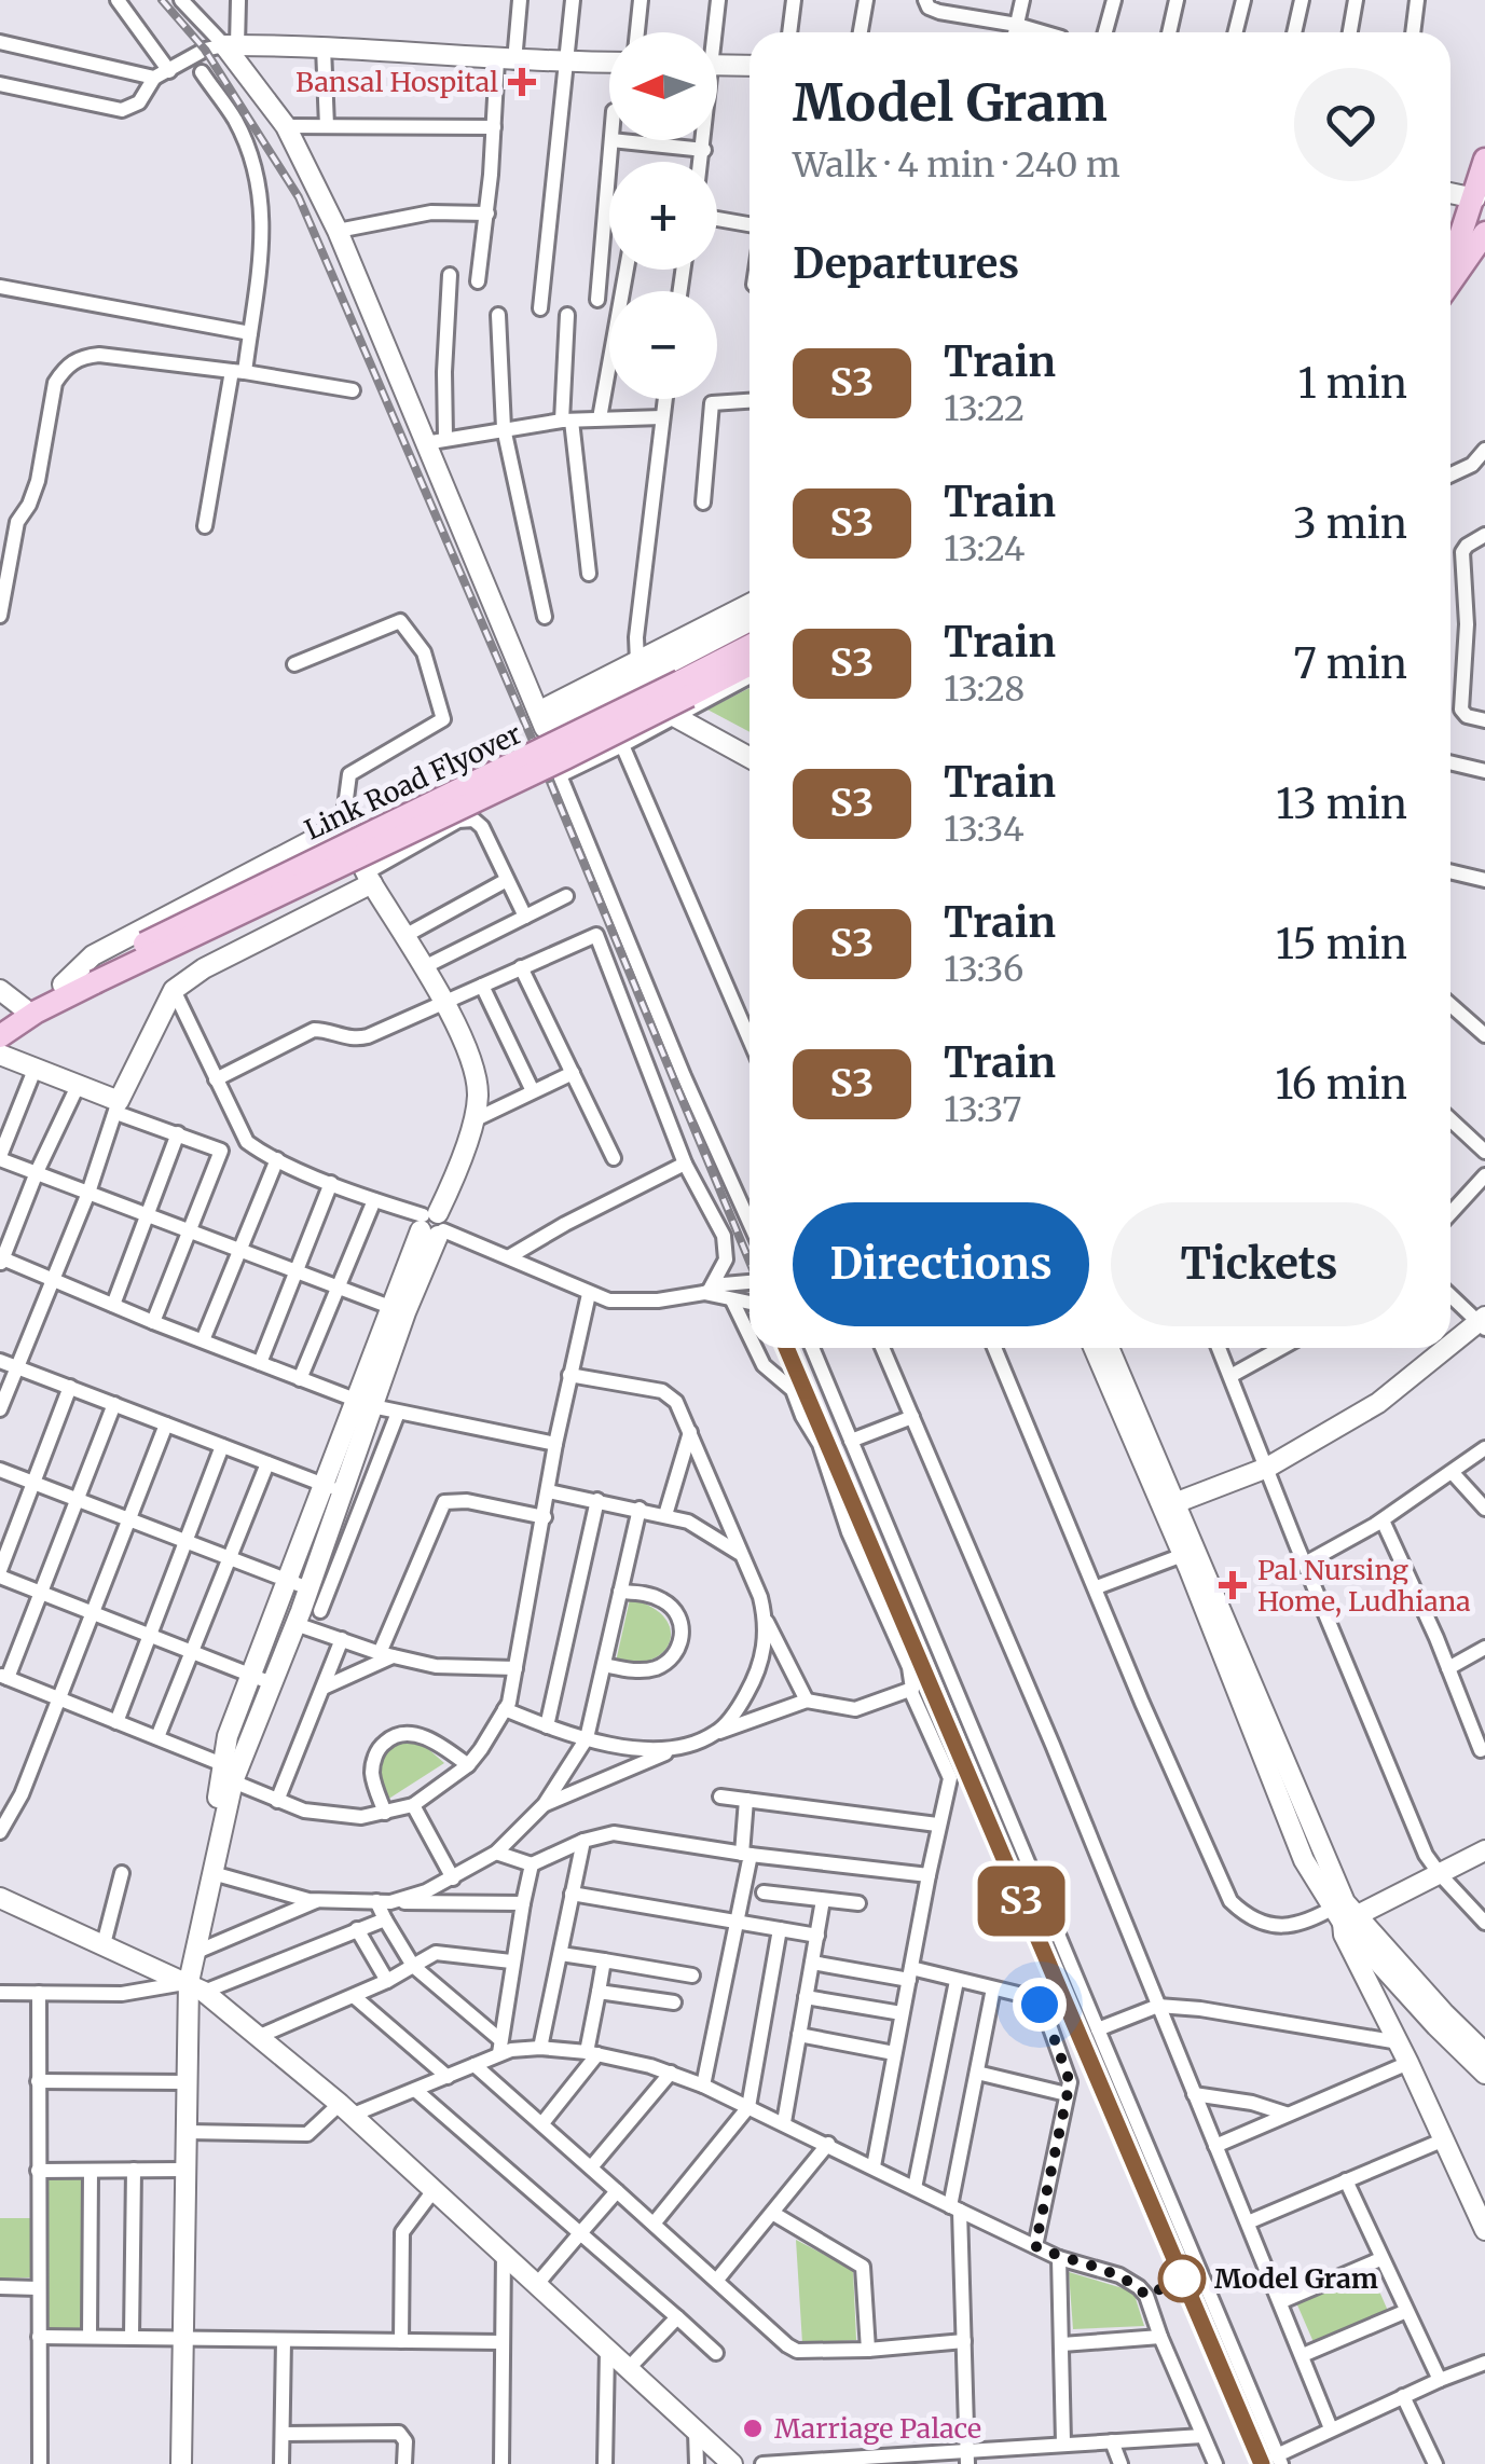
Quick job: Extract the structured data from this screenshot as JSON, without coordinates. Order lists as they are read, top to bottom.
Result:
{
  "streets": {
    "main road": ["Link Road Flyover"]
  },
  "places": {
    "health": ["Bansal Hospital", "Pal Nursing Home, Ludhiana"],
    "other": ["Model Gram", "Marriage Palace"]
  },
  "north": "left",
  "page": {
    "on_map": "S3",
    "map_buttons": ["+", "−"],
    "heading": [
      ["Model Gram", "Walk · 4 min · 240 m"],
      "Departures"
    ],
    "list": [
      {
        "mark": "S3",
        "name": "Train",
        "note": "13:22",
        "value": "1 min"
      },
      {
        "mark": "S3",
        "name": "Train",
        "note": "13:24",
        "value": "3 min"
      },
      {
        "mark": "S3",
        "name": "Train",
        "note": "13:28",
        "value": "7 min"
      },
      {
        "mark": "S3",
        "name": "Train",
        "note": "13:34",
        "value": "13 min"
      },
      {
        "mark": "S3",
        "name": "Train",
        "note": "13:36",
        "value": "15 min"
      },
      {
        "mark": "S3",
        "name": "Train",
        "note": "13:37",
        "value": "16 min"
      }
    ],
    "buttons": ["Directions", "Tickets"]
  }
}
